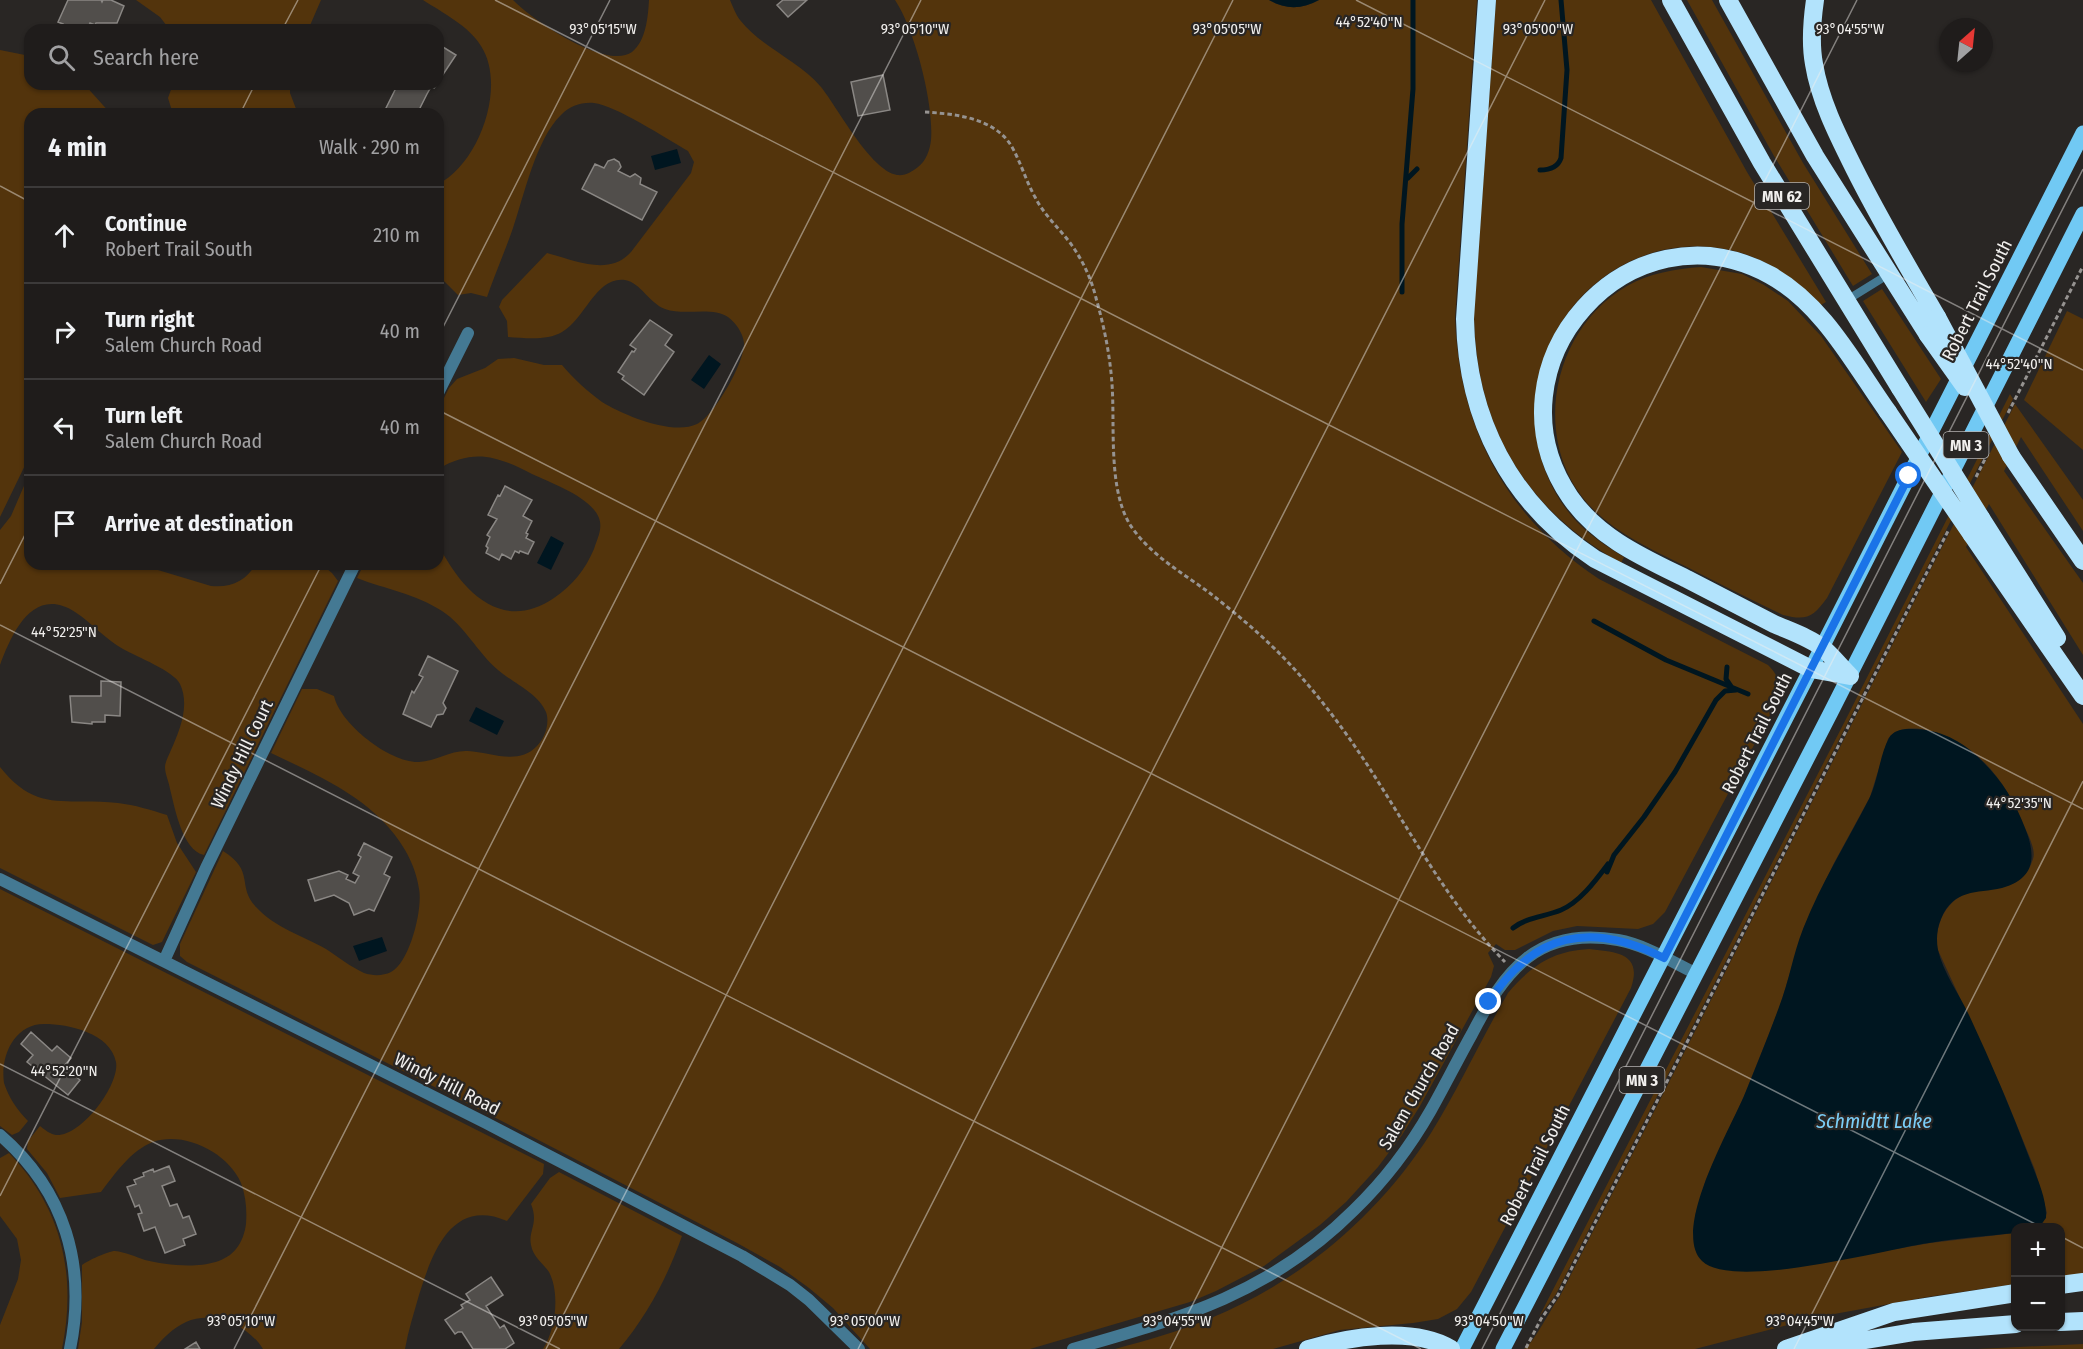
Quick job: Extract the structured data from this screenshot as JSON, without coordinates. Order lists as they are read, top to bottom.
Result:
{
  "streets": {
    "highway": ["MN 62"],
    "main road": ["Robert Trail South", "MN 3"],
    "street": ["Windy Hill Court", "Windy Hill Road", "Salem Church Road"]
  },
  "crossings": [
    ["Robert Trail South", "Salem Church Road"],
    ["MN 3", "Salem Church Road"],
    ["Windy Hill Court", "Windy Hill Road"]
  ],
  "water": ["Schmidtt Lake"],
  "north": "top right",
  "page": {
    "search": "Search here",
    "heading": ["4 min", "Walk · 290 m"],
    "list": [
      ["Continue", "Robert Trail South", "210 m"],
      ["Turn right", "Salem Church Road", "40 m"],
      ["Turn left", "Salem Church Road", "40 m"],
      "Arrive at destination"
    ],
    "map_buttons": ["+", "−"]
  },
  "coordinates": [
    "44°52'40\"N",
    "93°05'15\"W",
    "93°05'10\"W",
    "93°05'05\"W",
    "93°05'00\"W",
    "93°04'55\"W",
    "44°52'25\"N",
    "44°52'35\"N",
    "44°52'20\"N",
    "93°04'50\"W",
    "93°04'45\"W"
  ]
}
